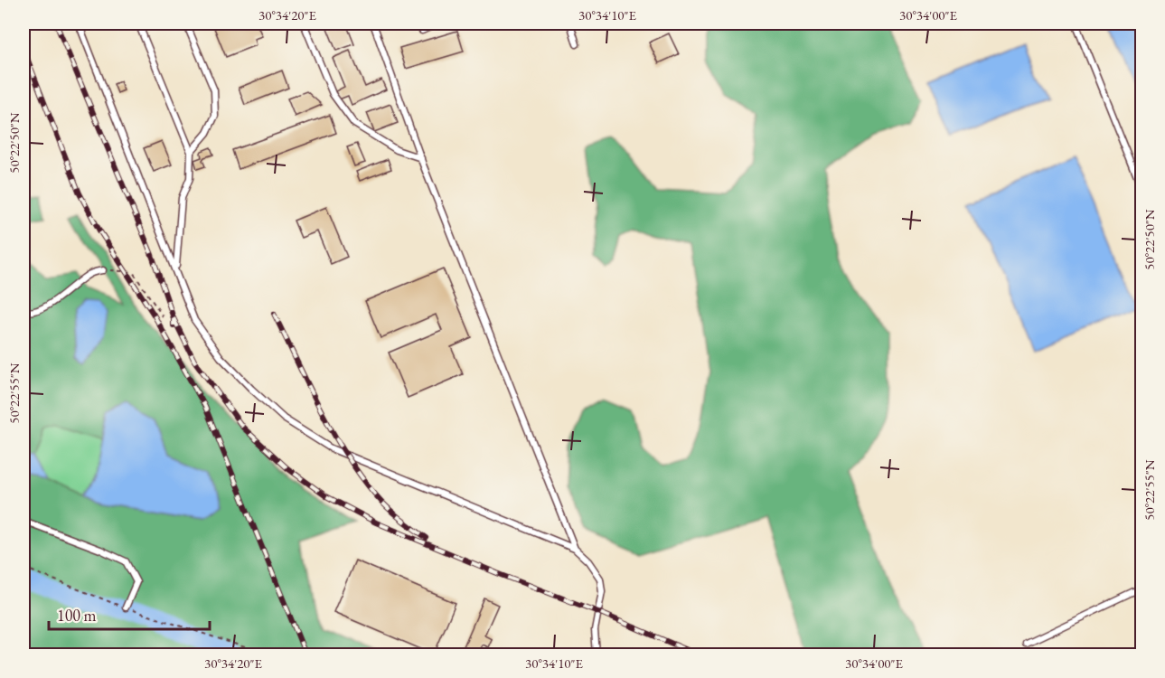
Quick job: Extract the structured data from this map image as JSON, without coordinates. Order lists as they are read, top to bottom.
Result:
{
  "scale_bar": "100 m",
  "coordinates": [
    "30°34'20\"E",
    "30°34'10\"E",
    "30°34'00\"E",
    "50°22'50\"N",
    "50°22'55\"N"
  ]
}
